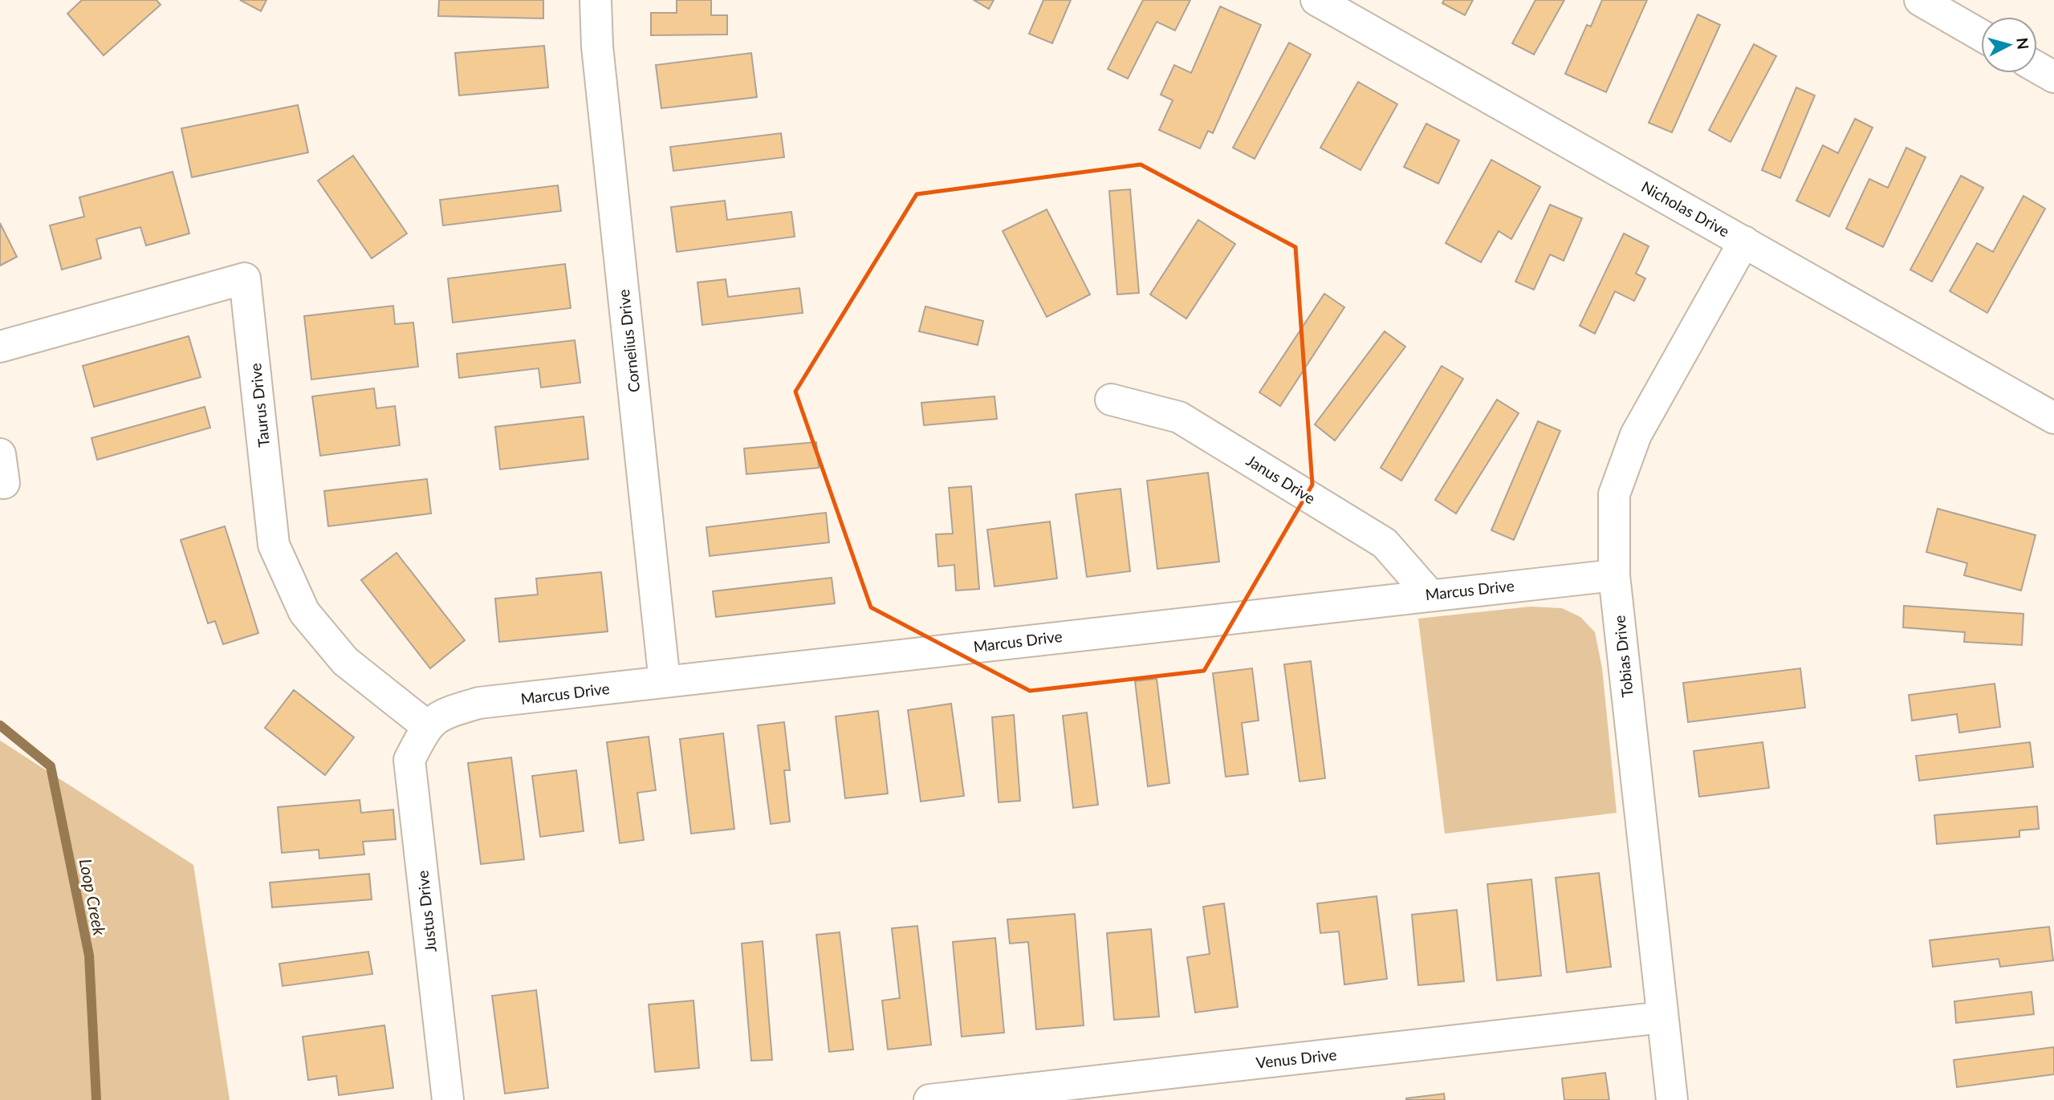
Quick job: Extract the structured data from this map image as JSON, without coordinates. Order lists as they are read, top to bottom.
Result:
{
  "streets": {
    "street": [
      "Nicholas Drive",
      "Cornelius Drive",
      "Taurus Drive",
      "Janus Drive",
      "Marcus Drive",
      "Tobias Drive",
      "Justus Drive",
      "Venus Drive"
    ]
  },
  "crossings": [
    ["Nicholas Drive", "Tobias Drive"],
    ["Cornelius Drive", "Marcus Drive"],
    ["Taurus Drive", "Marcus Drive"],
    ["Taurus Drive", "Justus Drive"],
    ["Janus Drive", "Marcus Drive"],
    ["Marcus Drive", "Tobias Drive"],
    ["Marcus Drive", "Justus Drive"],
    ["Tobias Drive", "Venus Drive"]
  ],
  "water": ["Loop Creek"],
  "north": "right"
}
